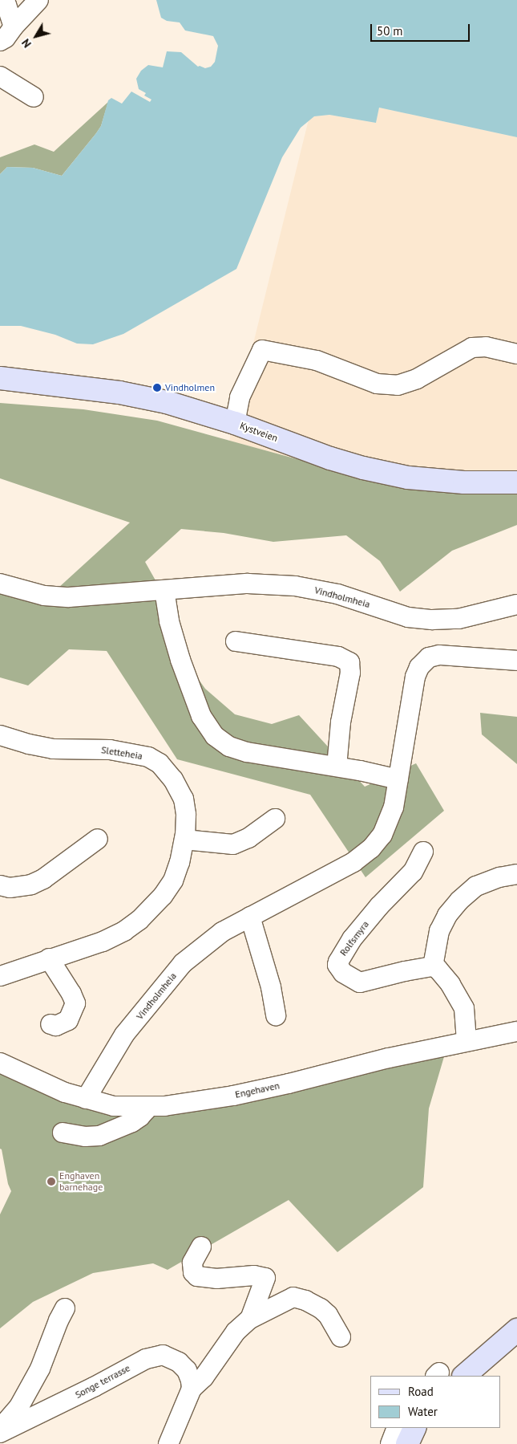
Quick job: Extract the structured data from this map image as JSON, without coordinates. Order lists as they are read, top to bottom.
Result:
{
  "streets": {
    "main road": ["Kystveien"],
    "street": [
      "Vindholmheia",
      "Sletteheia",
      "Rolfsmyra",
      "Engehaven",
      "Songe terrasse"
    ]
  },
  "crossings": [
    ["Vindholmheia", "Engehaven"]
  ],
  "places": ["Vindholmen", "Enghaven barnehage"],
  "legend": ["Road", "Water"],
  "scale_bar": "50 m",
  "north": "bottom left"
}
